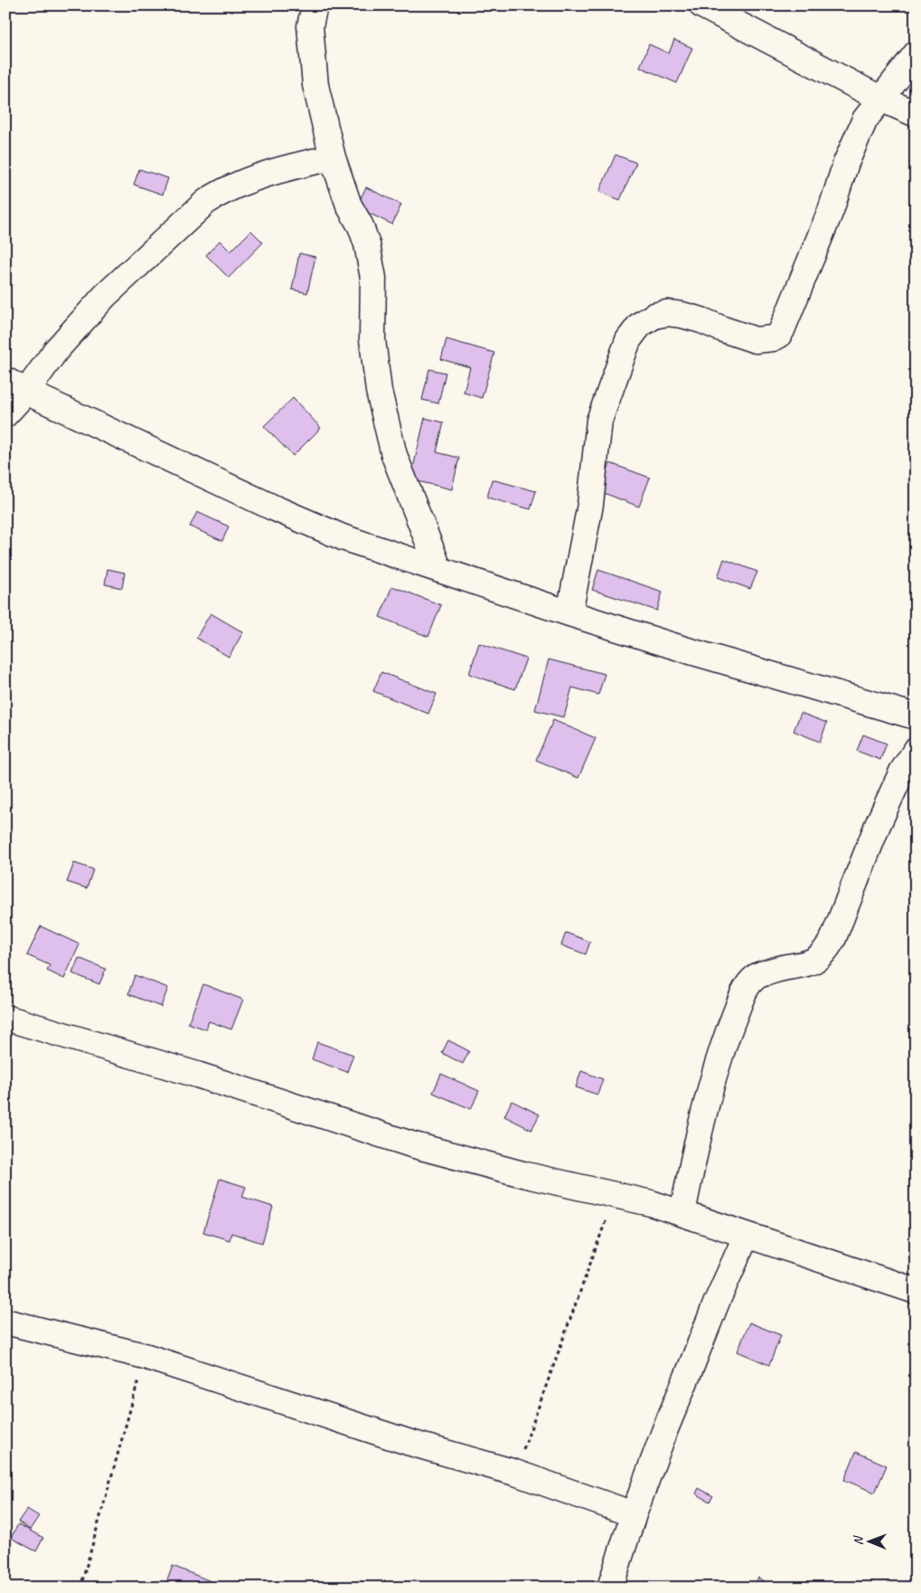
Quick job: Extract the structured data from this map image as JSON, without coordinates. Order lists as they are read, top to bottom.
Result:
{
  "north": "left"
}
